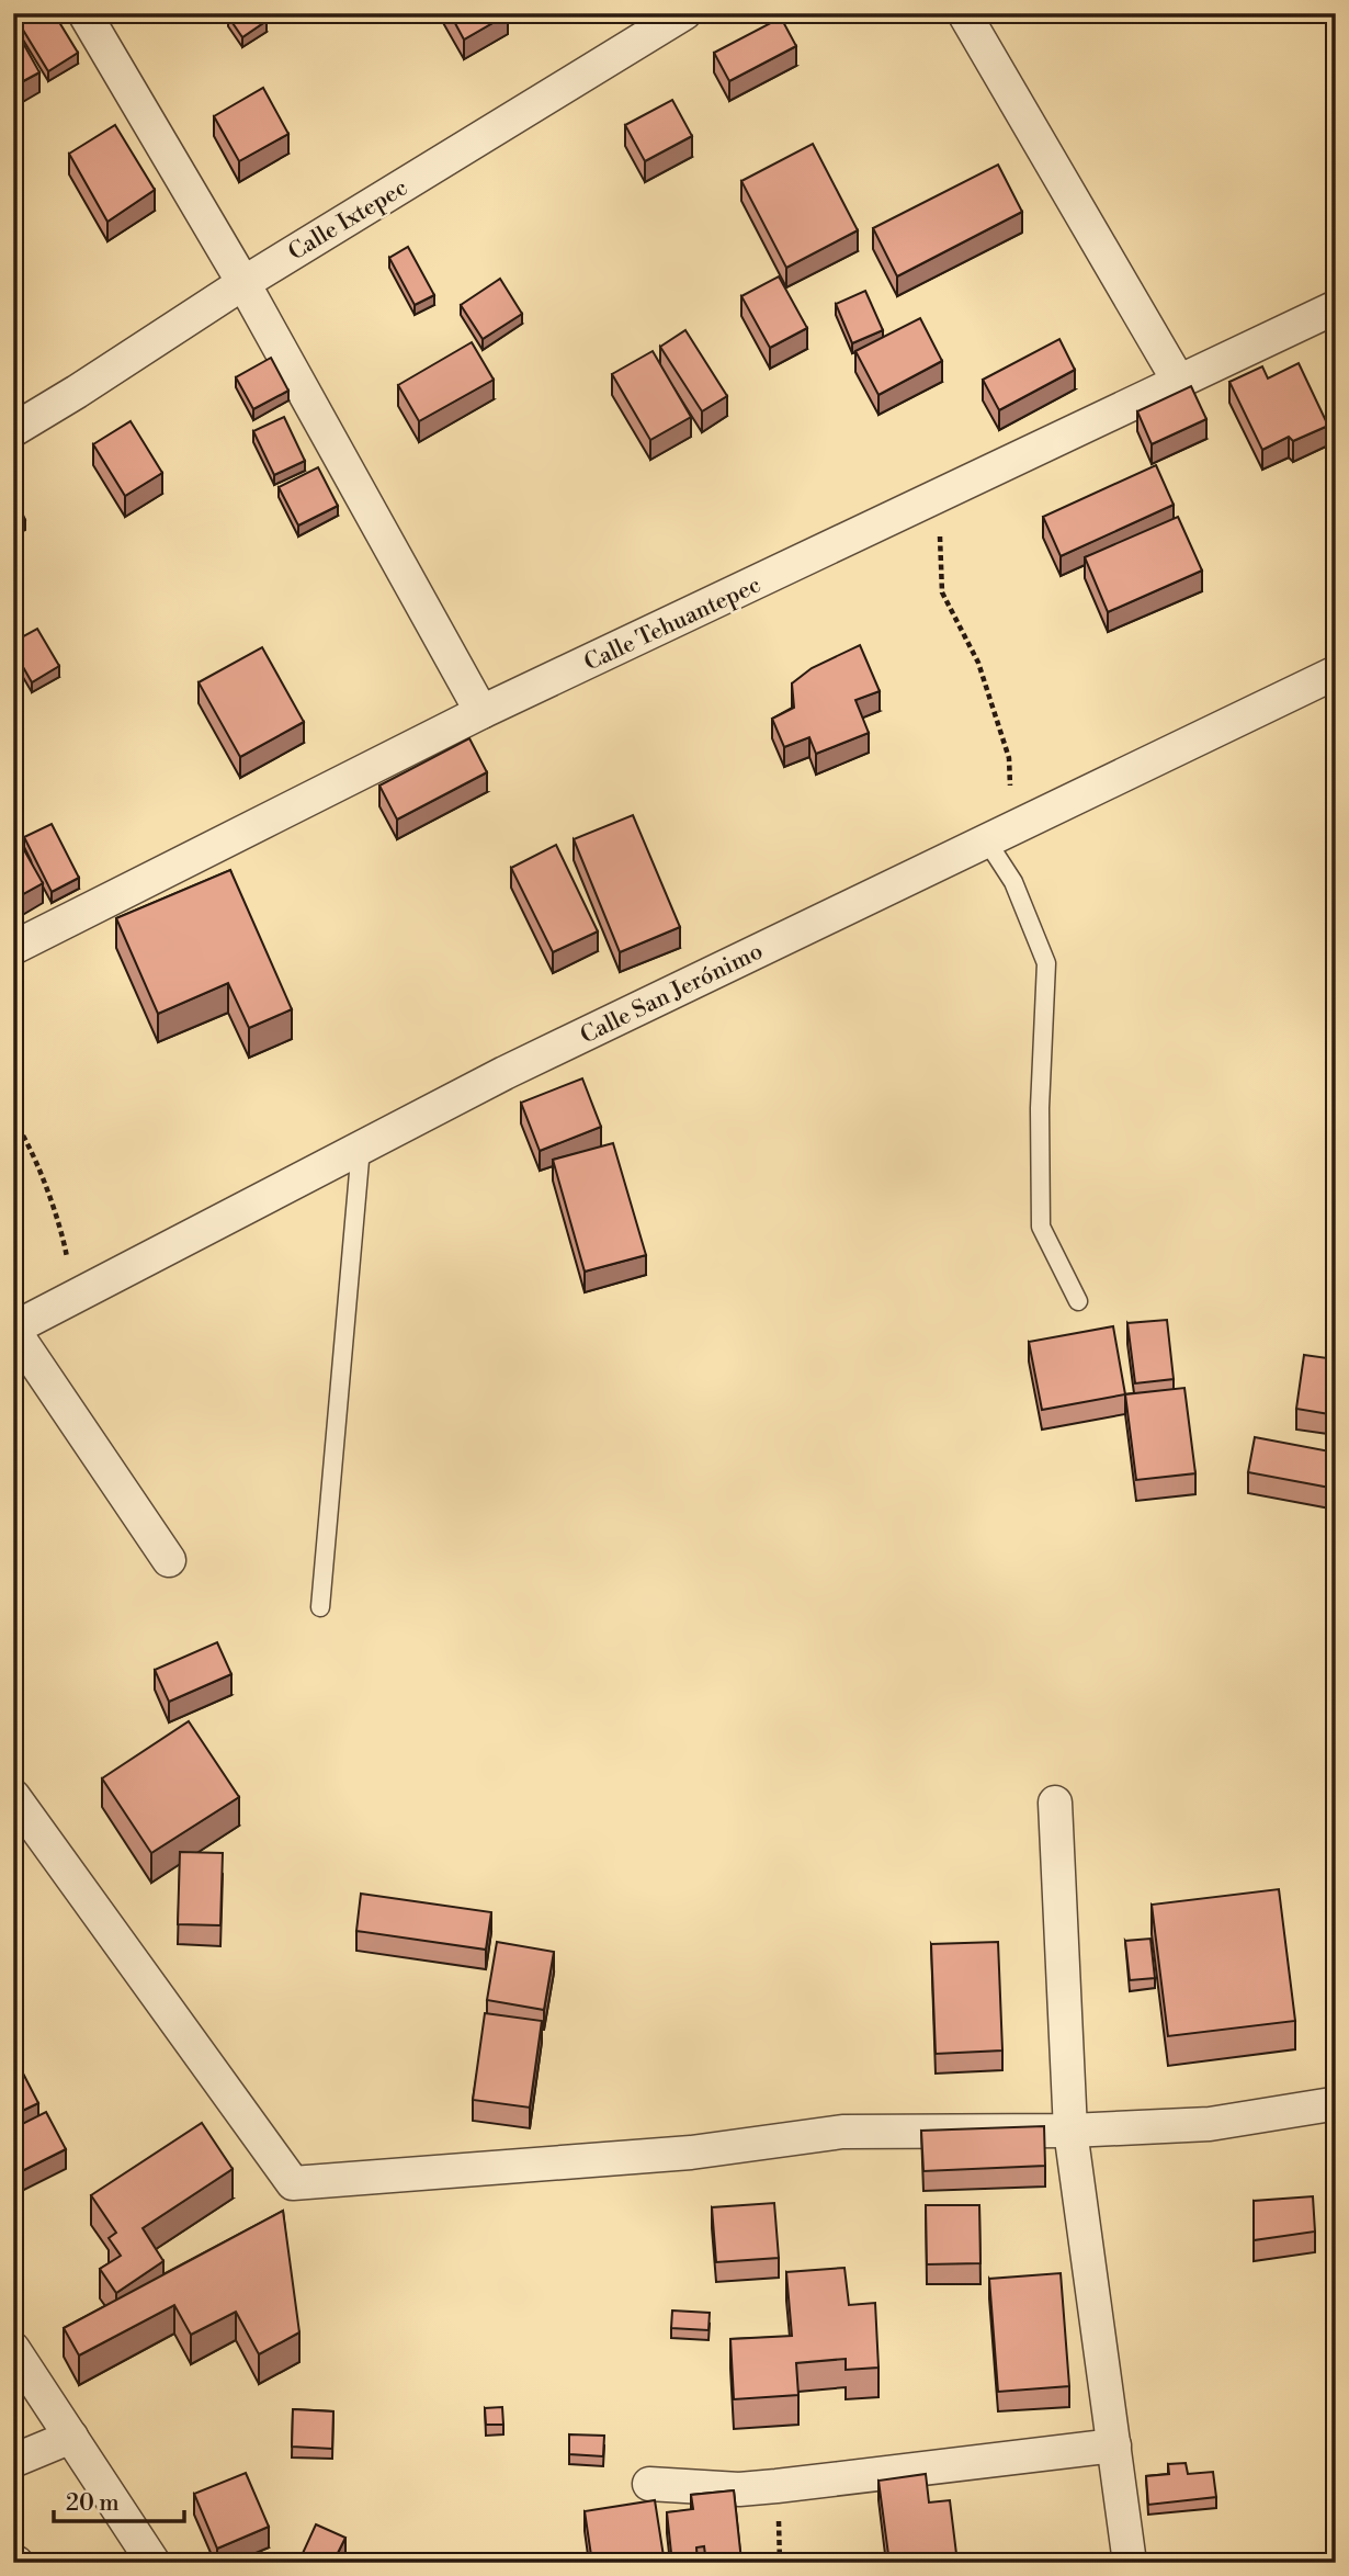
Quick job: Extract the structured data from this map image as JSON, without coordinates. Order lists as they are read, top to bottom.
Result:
{
  "streets": {
    "street": ["Calle Ixtepec", "Calle Tehuantepec", "Calle San Jerónimo"]
  },
  "scale_bar": "20 m"
}
